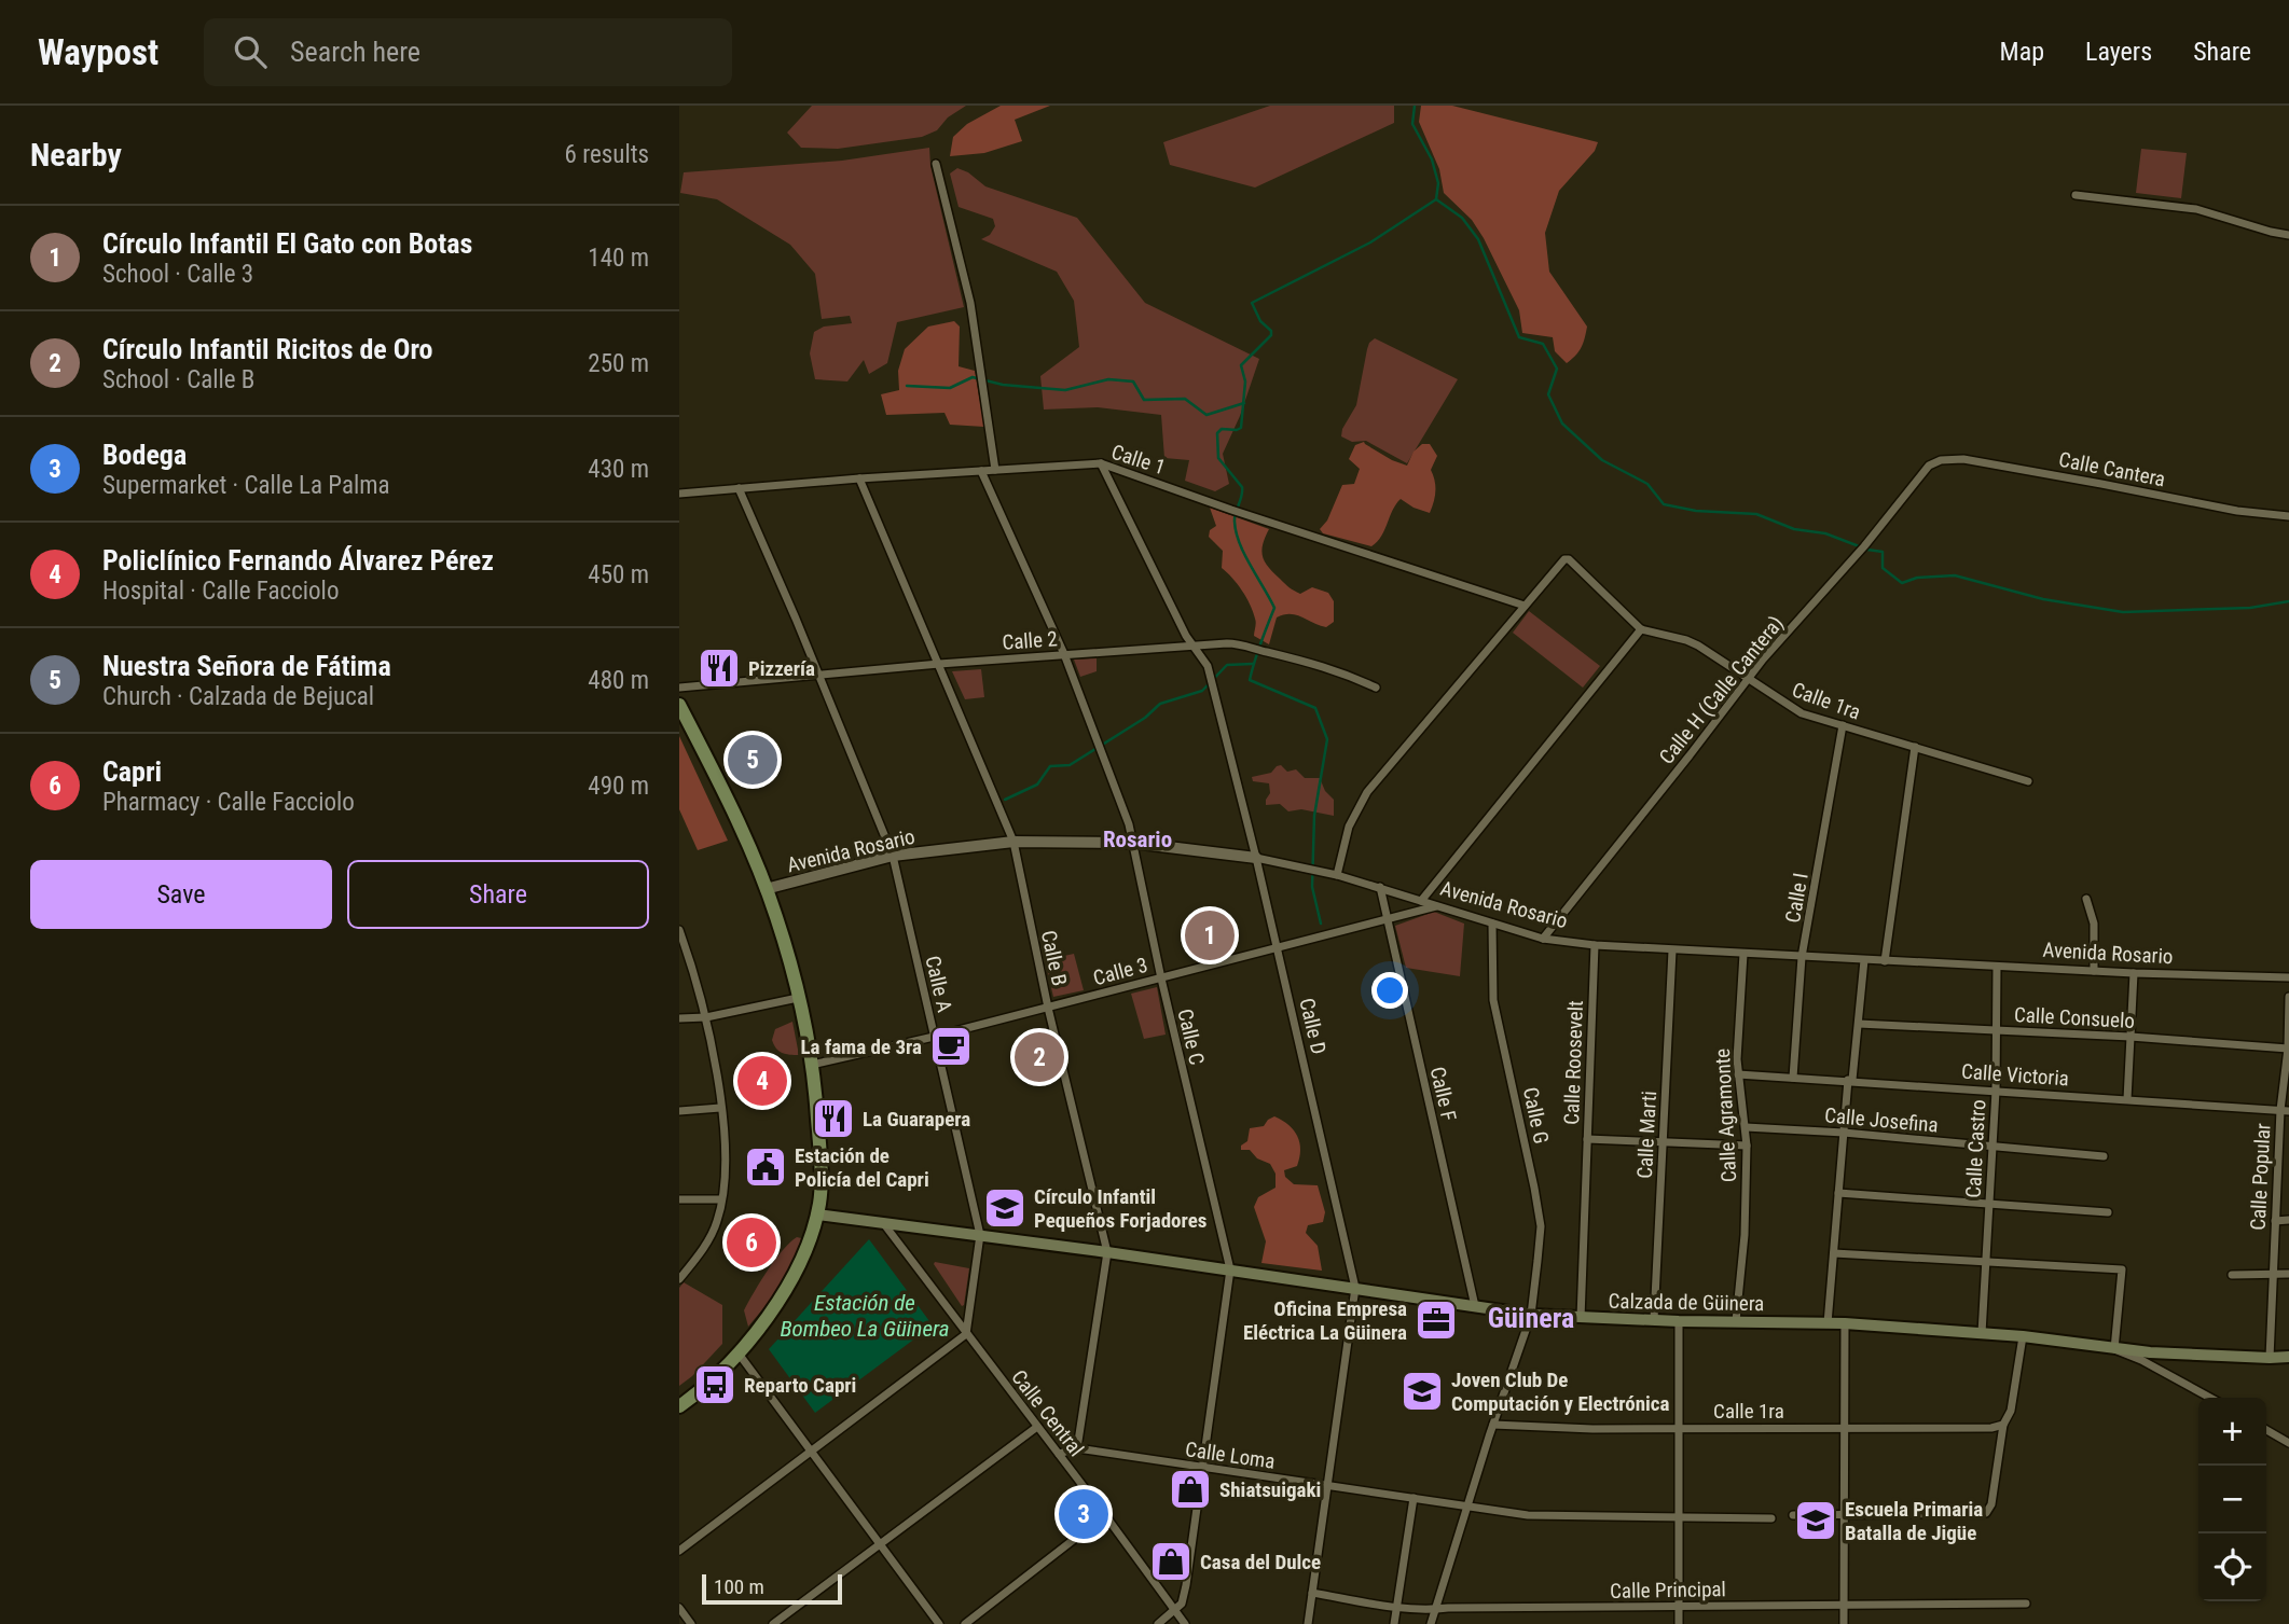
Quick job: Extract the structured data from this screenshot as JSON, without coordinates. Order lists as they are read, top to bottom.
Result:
{
  "streets": {
    "main road": ["Calzada de Güinera"],
    "street": [
      "Calle 1",
      "Calle Cantera",
      "Calle 2",
      "Calle H (Calle Cantera)",
      "Calle 1ra",
      "Avenida Rosario",
      "Calle I",
      "Calle B",
      "Calle 3",
      "Calle A",
      "Calle Consuelo",
      "Calle D",
      "Calle C",
      "Calle Roosevelt",
      "Calle Victoria",
      "Calle F",
      "Calle G",
      "Calle Agramonte",
      "Calle Josefina",
      "Calle Marti",
      "Calle Castro",
      "Calle Popular",
      "Calle Central",
      "Calle Loma",
      "Calle Principal"
    ]
  },
  "crossings": [
    ["Calle 1", "Calle B"],
    ["Calle 1", "Calle A"],
    ["Calle 1", "Calle D"],
    ["Calle 1", "Calle C"],
    ["Calle Cantera", "Calle H (Calle Cantera)"],
    ["Calle 2", "Calle B"],
    ["Calle 2", "Calle A"],
    ["Calle 2", "Calle D"],
    ["Calle 2", "Calle C"],
    ["Calle H (Calle Cantera)", "Calle 1ra"],
    ["Calle H (Calle Cantera)", "Avenida Rosario"],
    ["Calle 1ra", "Calle I"],
    ["Calle 1ra", "Calle G"],
    ["Avenida Rosario", "Calle I"],
    ["Avenida Rosario", "Calle B"],
    ["Avenida Rosario", "Calle 3"],
    ["Avenida Rosario", "Calle A"],
    ["Avenida Rosario", "Calle D"],
    ["Avenida Rosario", "Calle C"],
    ["Avenida Rosario", "Calle Roosevelt"],
    ["Avenida Rosario", "Calle F"],
    ["Avenida Rosario", "Calle G"],
    ["Avenida Rosario", "Calle Agramonte"],
    ["Avenida Rosario", "Calle Marti"],
    ["Avenida Rosario", "Calle Castro"],
    ["Calle I", "Calle Victoria"],
    ["Calle B", "Calle 3"],
    ["Calle B", "Calzada de Güinera"],
    ["Calle B", "Calle Loma"],
    ["Calle 3", "Calle A"],
    ["Calle 3", "Calle D"],
    ["Calle 3", "Calle C"],
    ["Calle 3", "Calle F"],
    ["Calle A", "Calzada de Güinera"],
    ["Calle A", "Calle Central"],
    ["Calle Consuelo", "Calle Castro"],
    ["Calle Consuelo", "Calle Popular"],
    ["Calle D", "Calzada de Güinera"],
    ["Calle D", "Calle Loma"],
    ["Calle D", "Calle Principal"],
    ["Calle C", "Calzada de Güinera"],
    ["Calle C", "Calle Central"],
    ["Calle C", "Calle Loma"],
    ["Calle Roosevelt", "Calzada de Güinera"],
    ["Calle Victoria", "Calle Agramonte"],
    ["Calle Victoria", "Calle Castro"],
    ["Calle Victoria", "Calle Popular"],
    ["Calle F", "Calzada de Güinera"],
    ["Calle G", "Calzada de Güinera"],
    ["Calle G", "Calle Loma"],
    ["Calle G", "Calle Principal"],
    ["Calle Agramonte", "Calle Josefina"],
    ["Calle Agramonte", "Calzada de Güinera"],
    ["Calle Josefina", "Calle Castro"],
    ["Calle Marti", "Calzada de Güinera"],
    ["Calle Castro", "Calzada de Güinera"],
    ["Calle Popular", "Calzada de Güinera"],
    ["Calzada de Güinera", "Calle Central"]
  ],
  "districts": ["Rosario", "Güinera"],
  "water": ["Estación de Bombeo La Güinera"],
  "places": {
    "restaurant": ["Pizzería", "La Guarapera"],
    "cafe": ["La fama de 3ra"],
    "public building": ["Estación de Policía del Capri"],
    "school or university": ["Círculo Infantil Pequeños Forjadores", "Joven Club De Computación y Electrónica", "Escuela Primaria Batalla de Jigüe"],
    "office": ["Oficina Empresa Eléctrica La Güinera"],
    "bus stop": ["Reparto Capri"],
    "shop": ["Shiatsuigaki", "Casa del Dulce"]
  },
  "scale_bar": "100 m",
  "page": {
    "header": "Waypost",
    "search": "Search here",
    "nav": ["Map", "Layers", "Share"],
    "heading": ["Nearby", "6 results"],
    "list": [
      {
        "mark": "1",
        "name": "Círculo Infantil El Gato con Botas",
        "note": "School · Calle 3",
        "value": "140 m"
      },
      {
        "mark": "2",
        "name": "Círculo Infantil Ricitos de Oro",
        "note": "School · Calle B",
        "value": "250 m"
      },
      {
        "mark": "3",
        "name": "Bodega",
        "note": "Supermarket · Calle La Palma",
        "value": "430 m"
      },
      {
        "mark": "4",
        "name": "Policlínico Fernando Álvarez Pérez",
        "note": "Hospital · Calle Facciolo",
        "value": "450 m"
      },
      {
        "mark": "5",
        "name": "Nuestra Señora de Fátima",
        "note": "Church · Calzada de Bejucal",
        "value": "480 m"
      },
      {
        "mark": "6",
        "name": "Capri",
        "note": "Pharmacy · Calle Facciolo",
        "value": "490 m"
      }
    ],
    "pins": [
      "5",
      "1",
      "2",
      "4",
      "6",
      "3"
    ],
    "buttons": ["Save", "Share"],
    "map_buttons": ["+", "−"],
    "scale": "100 m"
  }
}
